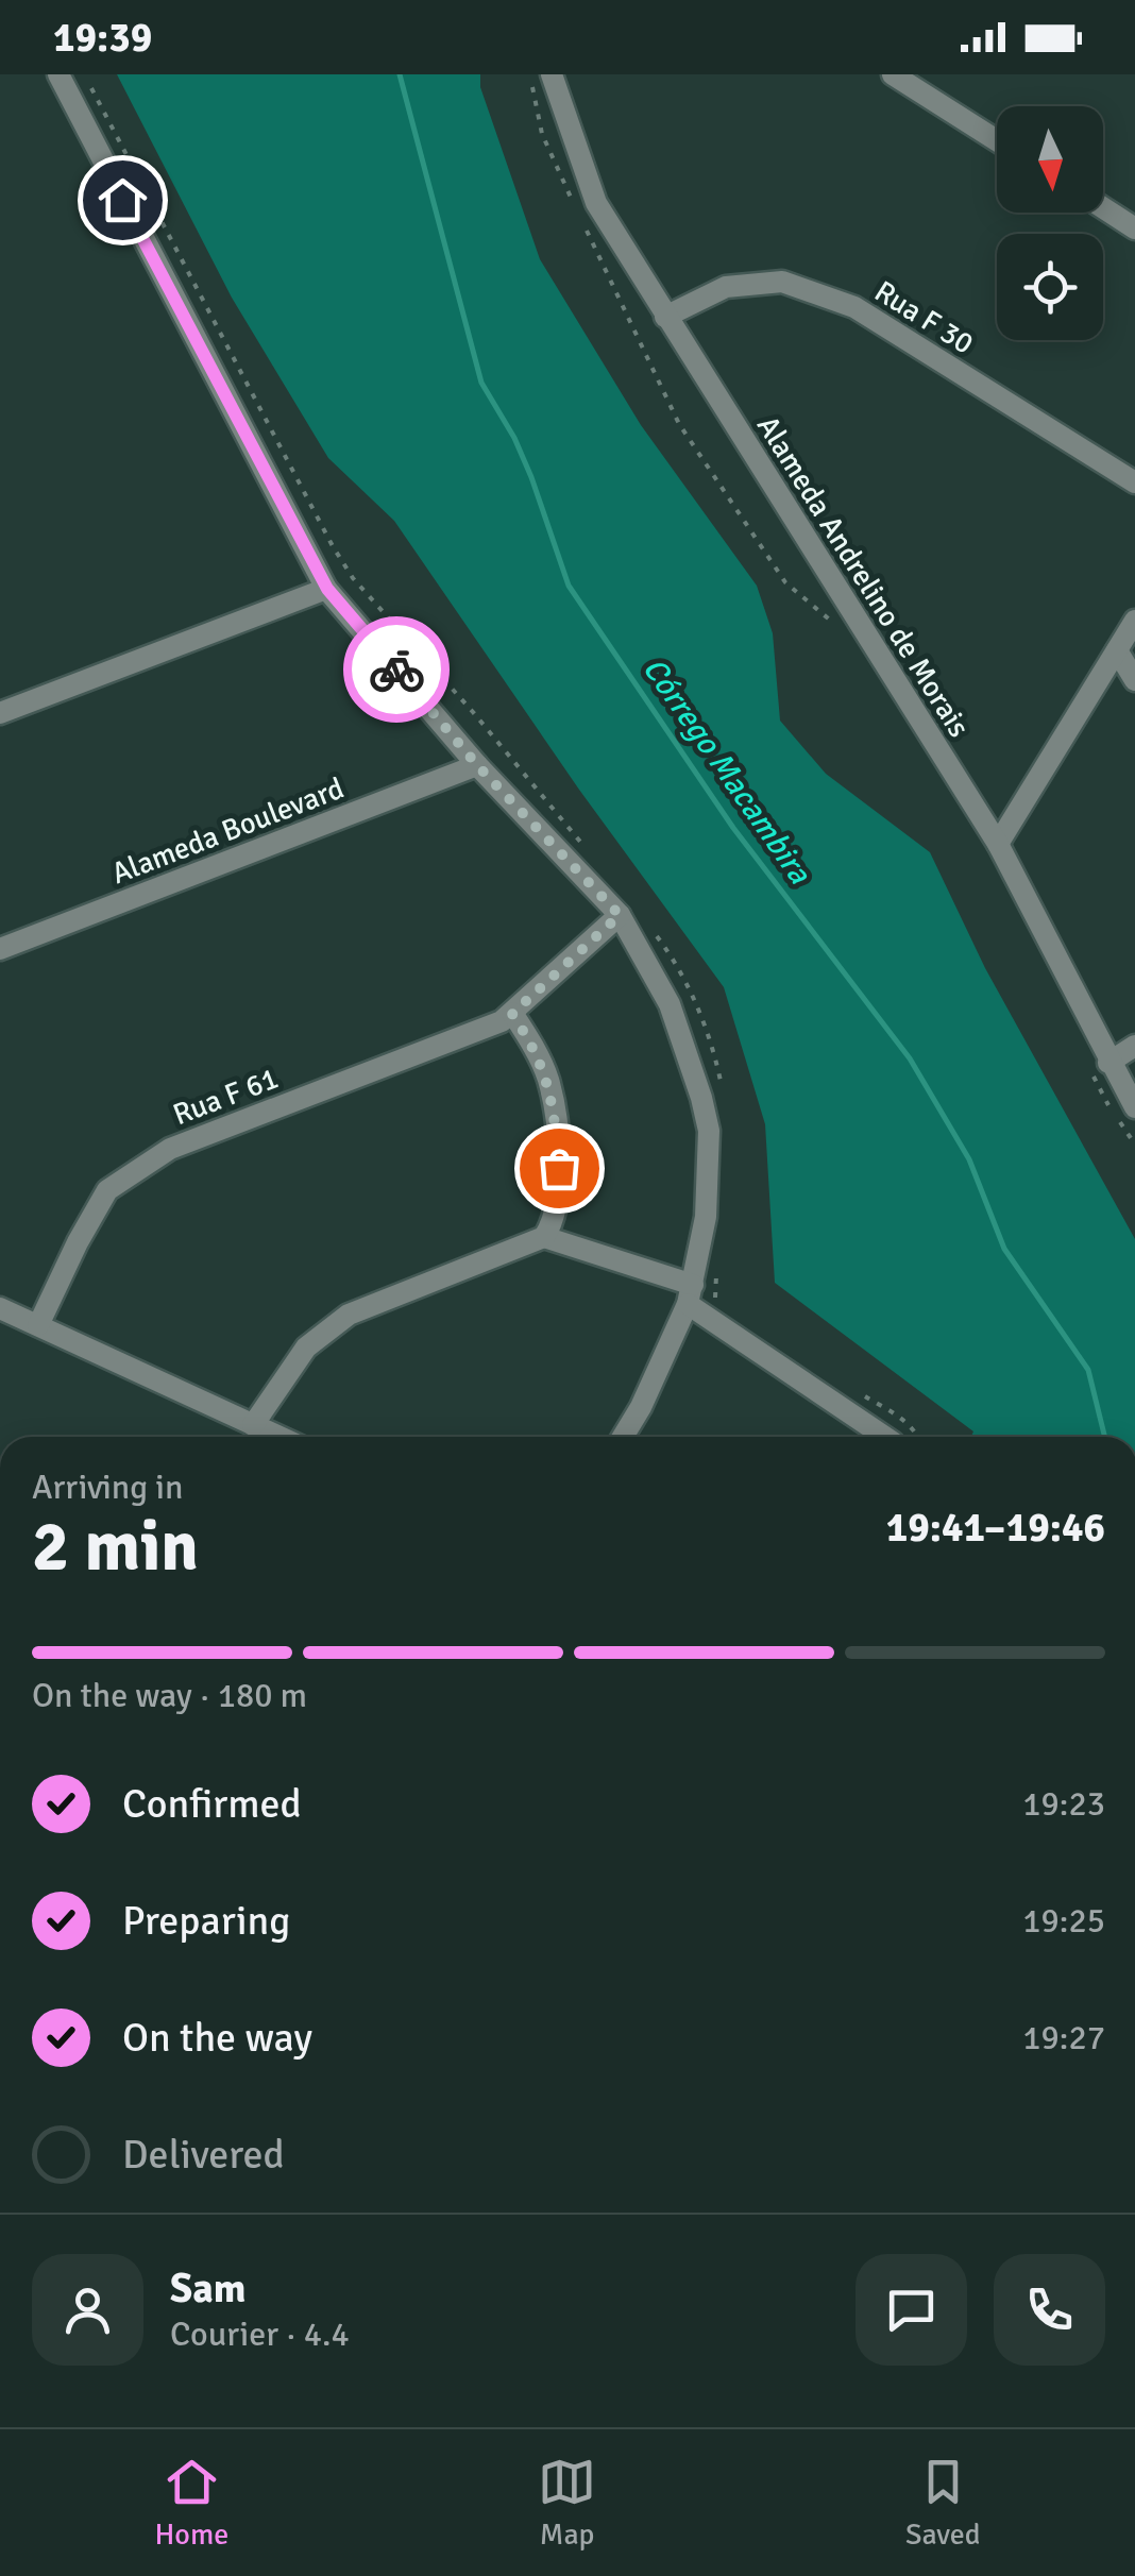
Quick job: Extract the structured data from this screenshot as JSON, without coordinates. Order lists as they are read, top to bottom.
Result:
{
  "streets": {
    "street": [
      "Rua F 30",
      "Alameda Andrelino de Morais",
      "Alameda Boulevard",
      "Rua F 61"
    ]
  },
  "crossings": [
    ["Rua F 30", "Alameda Andrelino de Morais"]
  ],
  "water": ["Córrego Macambira"],
  "north": "bottom",
  "page": {
    "status": "19:39",
    "heading": ["2 min", "Arriving in", "19:41–19:46"],
    "panel": ["Sam", "Courier · 4.4"],
    "bar": "On the way · 180 m",
    "list": [
      ["Confirmed", "19:23"],
      ["Preparing", "19:25"],
      ["On the way", "19:27"],
      "Delivered"
    ],
    "tabs": ["Home", "Map", "Saved"]
  }
}
